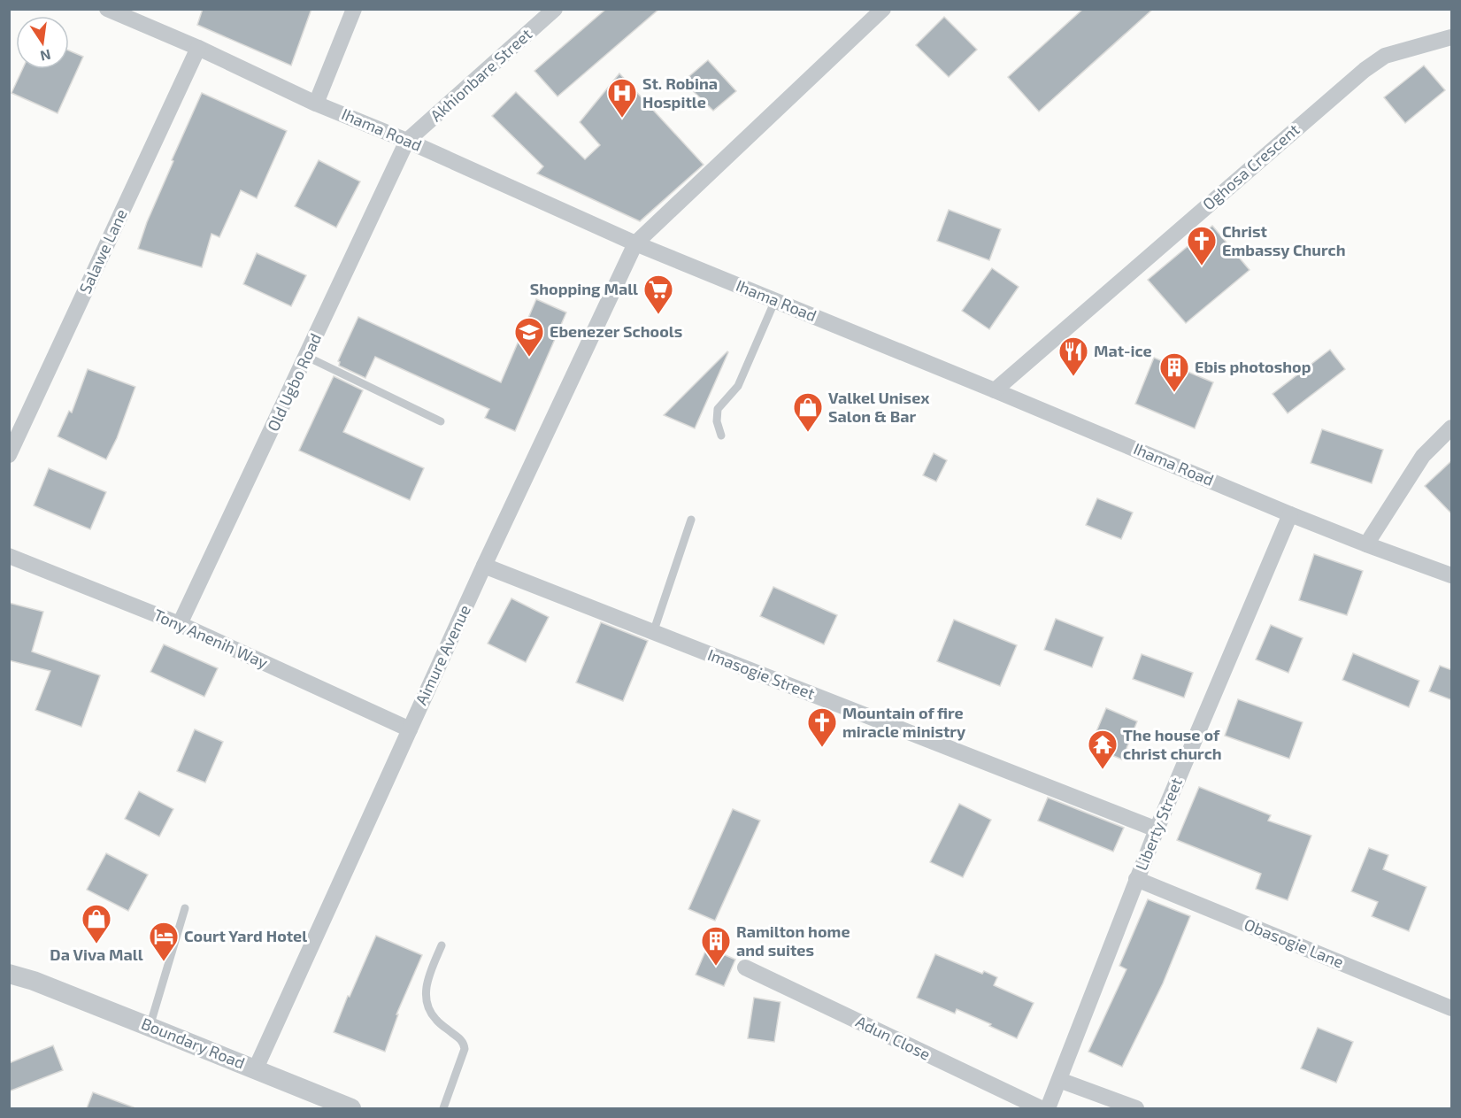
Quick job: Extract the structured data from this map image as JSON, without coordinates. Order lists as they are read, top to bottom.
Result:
{
  "streets": {
    "street": [
      "Akhionbare Street",
      "Ihama Road",
      "Oghosa Crescent",
      "Salawe Lane",
      "Old Ugbo Road",
      "Tony Anenih Way",
      "Aimure Avenue",
      "Imasogie Street",
      "Liberty Street",
      "Obasogie Lane",
      "Adun Close",
      "Boundary Road"
    ]
  },
  "crossings": [
    ["Akhionbare Street", "Ihama Road"],
    ["Akhionbare Street", "Old Ugbo Road"],
    ["Ihama Road", "Oghosa Crescent"],
    ["Ihama Road", "Salawe Lane"],
    ["Ihama Road", "Old Ugbo Road"],
    ["Ihama Road", "Aimure Avenue"],
    ["Ihama Road", "Liberty Street"],
    ["Old Ugbo Road", "Tony Anenih Way"],
    ["Tony Anenih Way", "Aimure Avenue"],
    ["Aimure Avenue", "Imasogie Street"],
    ["Aimure Avenue", "Boundary Road"],
    ["Imasogie Street", "Liberty Street"],
    ["Liberty Street", "Obasogie Lane"]
  ],
  "places": {
    "hospital": ["St. Robina Hospitle"],
    "church": ["Christ Embassy Church", "Mountain of fire miracle ministry"],
    "supermarket": ["Shopping Mall"],
    "school or university": ["Ebenezer Schools"],
    "restaurant": ["Mat-ice"],
    "building": ["Ebis photoshop", "Ramilton home and suites"],
    "shop": ["Valkel Unisex Salon & Bar", "Da Viva Mall"],
    "temple": ["The house of christ church"],
    "hotel": ["Court Yard Hotel"]
  },
  "north": "bottom"
}
